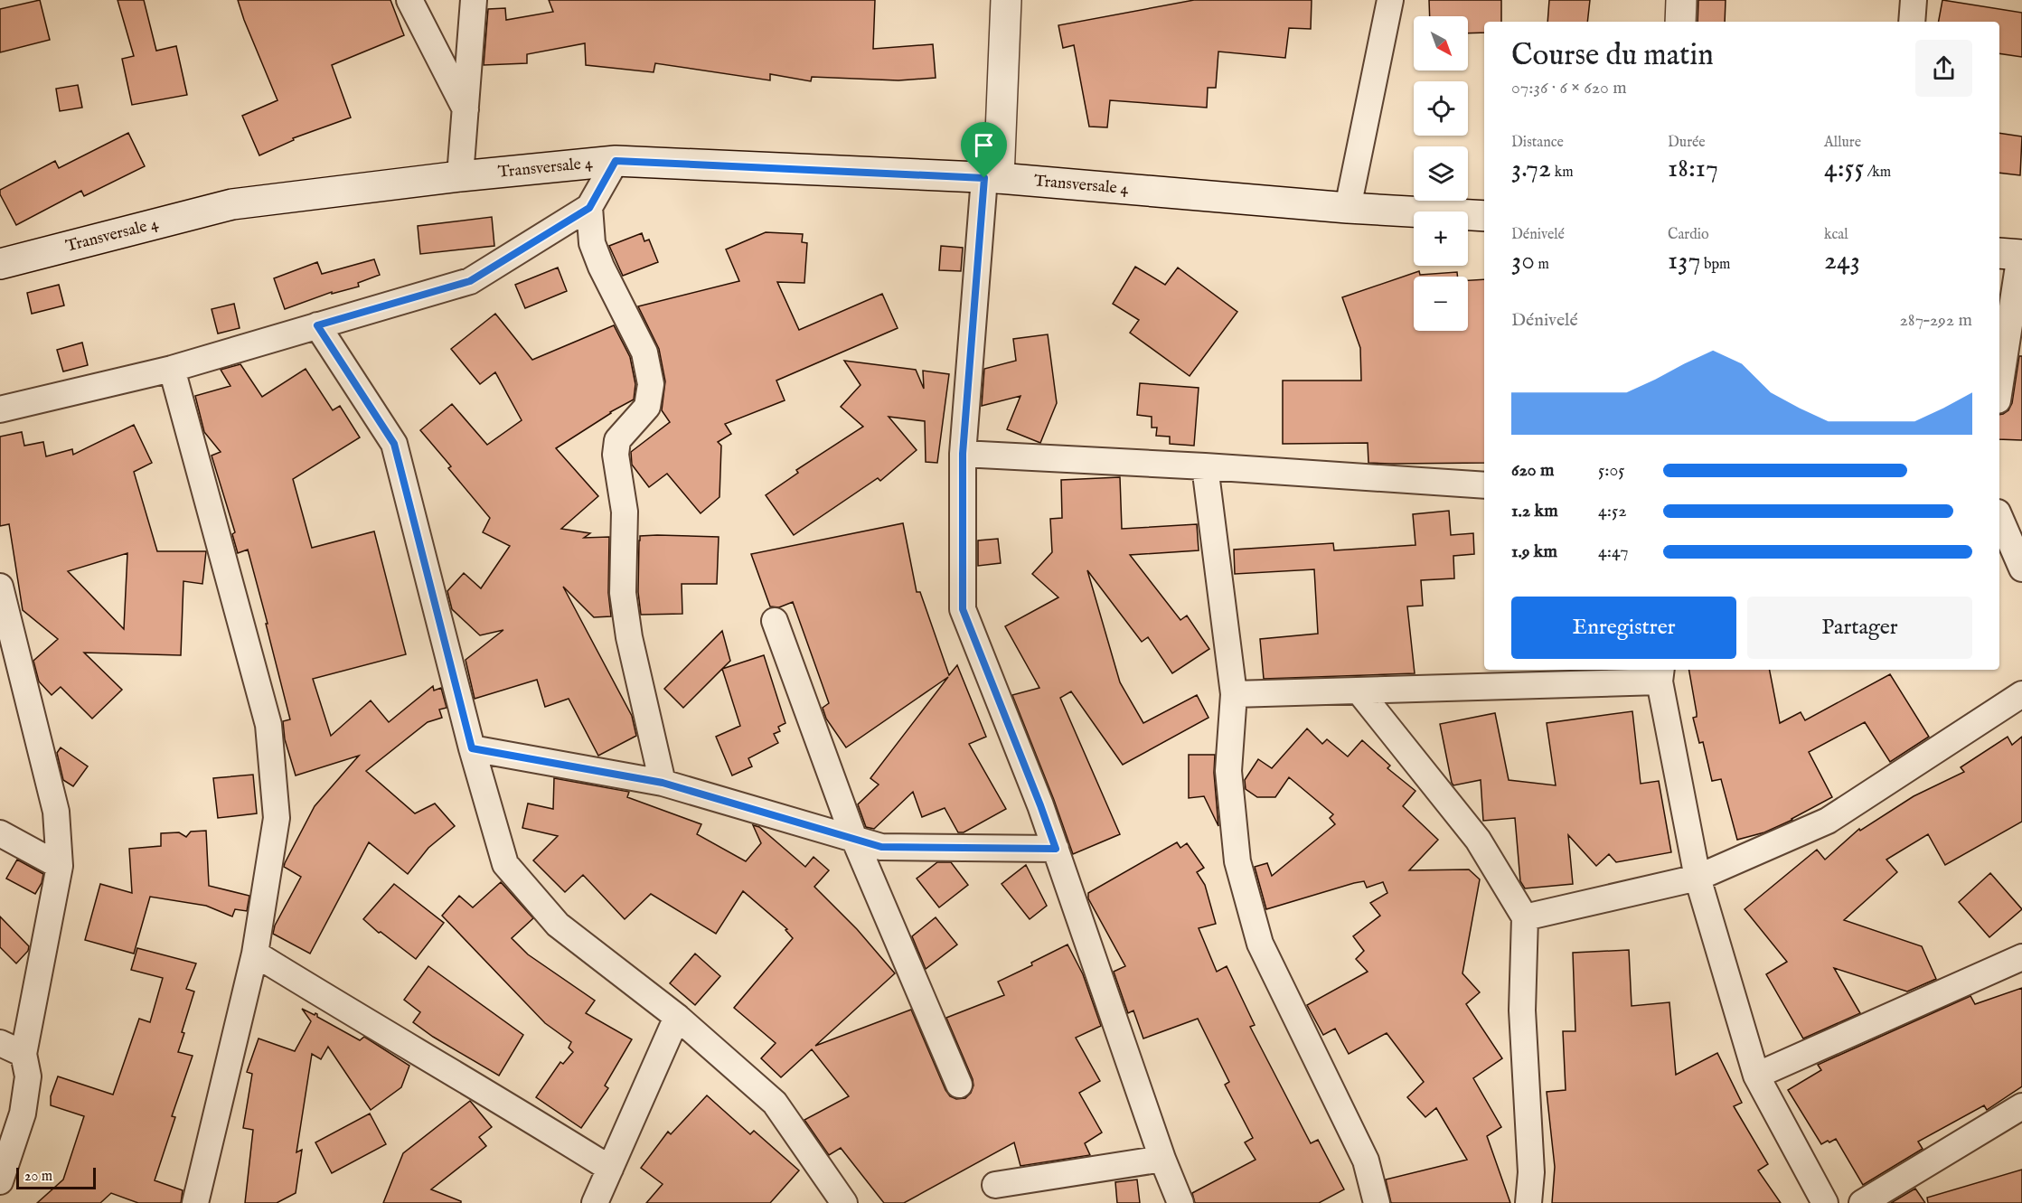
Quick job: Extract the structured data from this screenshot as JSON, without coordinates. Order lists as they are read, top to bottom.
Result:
{
  "streets": {
    "main road": ["Transversale 4"]
  },
  "scale_bar": "20 m",
  "north": "bottom right",
  "page": {
    "map_buttons": ["+", "−"],
    "heading": ["Course du matin", "07:36 · 6 × 620 m"],
    "stats": [
      ["Distance", "3.72 km"],
      ["Durée", "18:17"],
      ["Allure", "4:55 /km"],
      ["Dénivelé", "30 m"],
      ["Cardio", "137 bpm"],
      ["kcal", "243"]
    ],
    "chart": ["Dénivelé", "287–292 m"],
    "list": [
      {
        "name": "620 m",
        "note": "5:05"
      },
      {
        "name": "1.2 km",
        "note": "4:52"
      },
      {
        "name": "1.9 km",
        "note": "4:47"
      }
    ],
    "buttons": ["Enregistrer", "Partager"],
    "scale": "20 m"
  }
}
